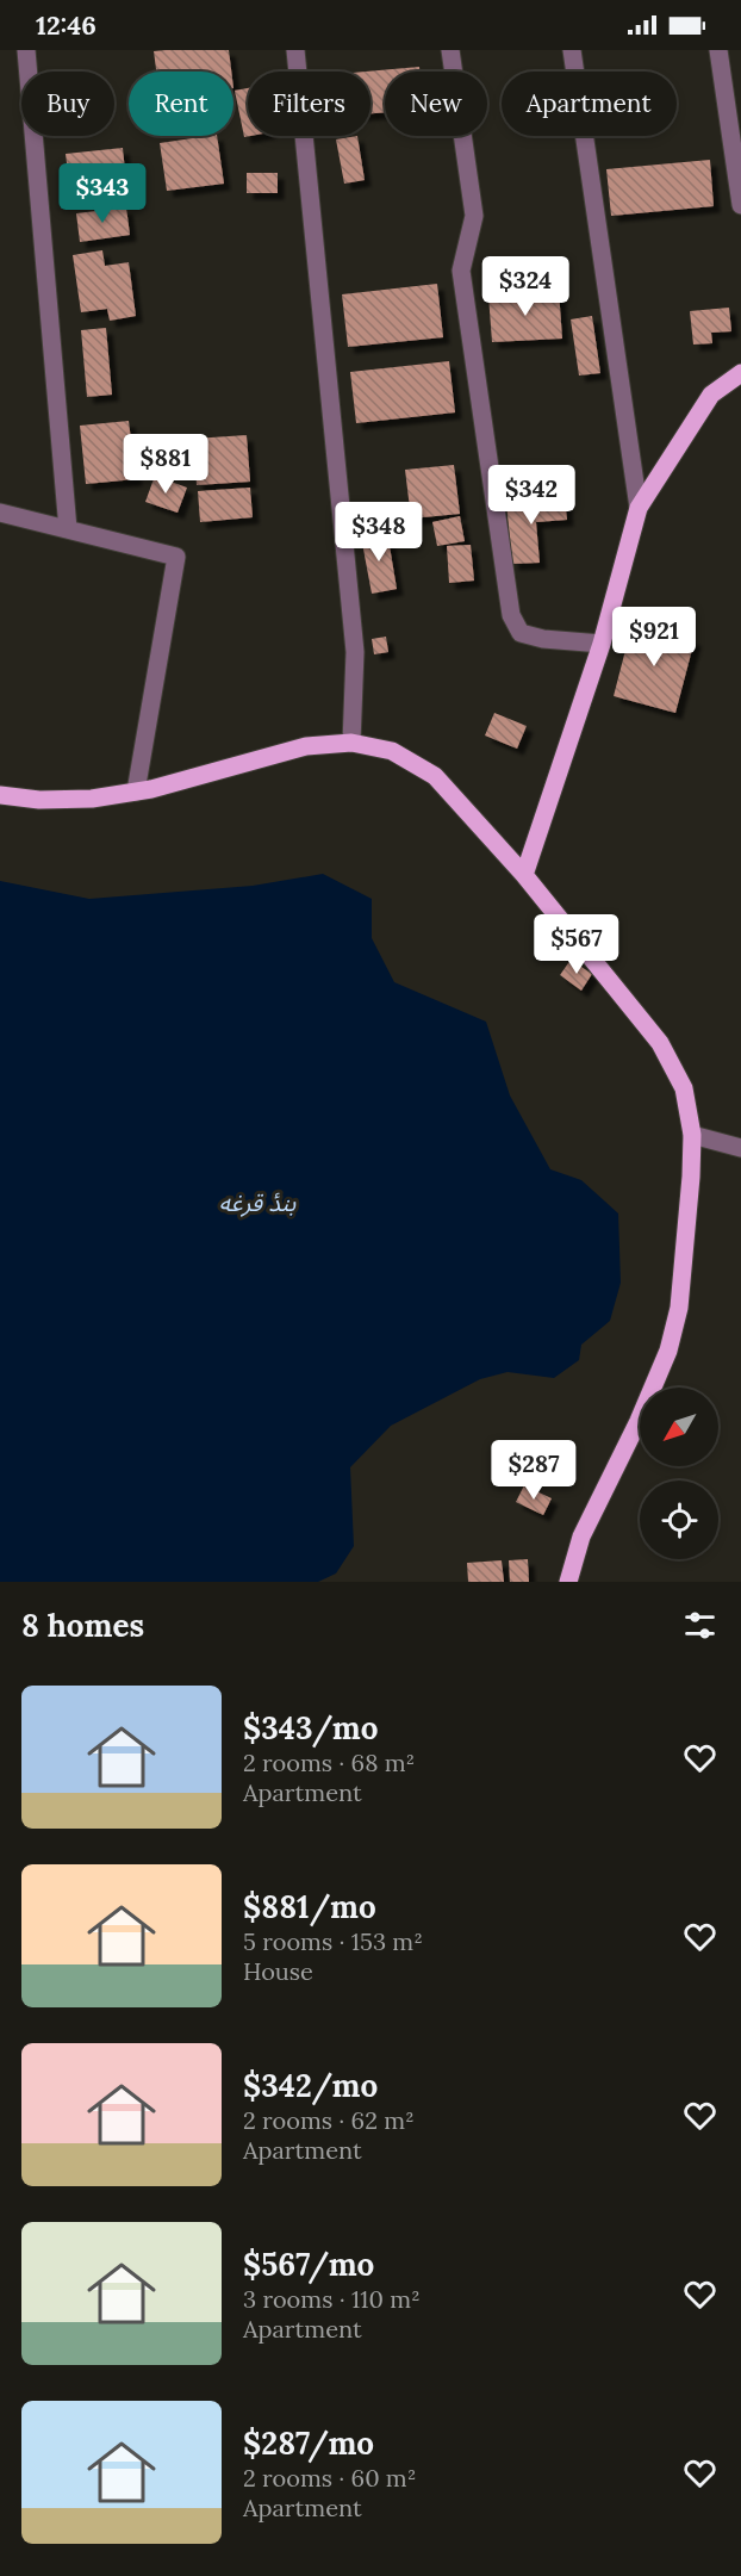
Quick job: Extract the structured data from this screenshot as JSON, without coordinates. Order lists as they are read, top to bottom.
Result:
{
  "water": ["بندٔ قرغه"],
  "north": "bottom left",
  "page": {
    "status": "12:46",
    "chip": [
      "Buy",
      "Rent",
      "Filters",
      "New",
      "Apartment"
    ],
    "price": [
      "$343",
      "$324",
      "$881",
      "$342",
      "$348",
      "$921",
      "$567",
      "$287"
    ],
    "heading": "8 homes",
    "list": [
      {
        "name": "$343/mo",
        "note": "2 rooms · 68 m² · Apartment"
      },
      {
        "name": "$881/mo",
        "note": "5 rooms · 153 m² · House"
      },
      {
        "name": "$342/mo",
        "note": "2 rooms · 62 m² · Apartment"
      },
      {
        "name": "$567/mo",
        "note": "3 rooms · 110 m² · Apartment"
      },
      {
        "name": "$287/mo",
        "note": "2 rooms · 60 m² · Apartment"
      }
    ]
  }
}
